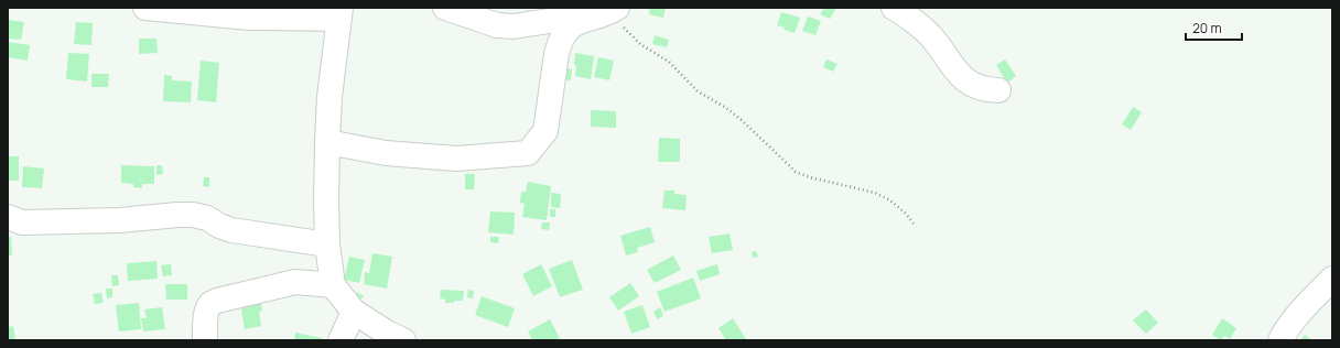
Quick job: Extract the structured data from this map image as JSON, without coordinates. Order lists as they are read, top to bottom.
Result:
{
  "scale_bar": "20 m"
}
